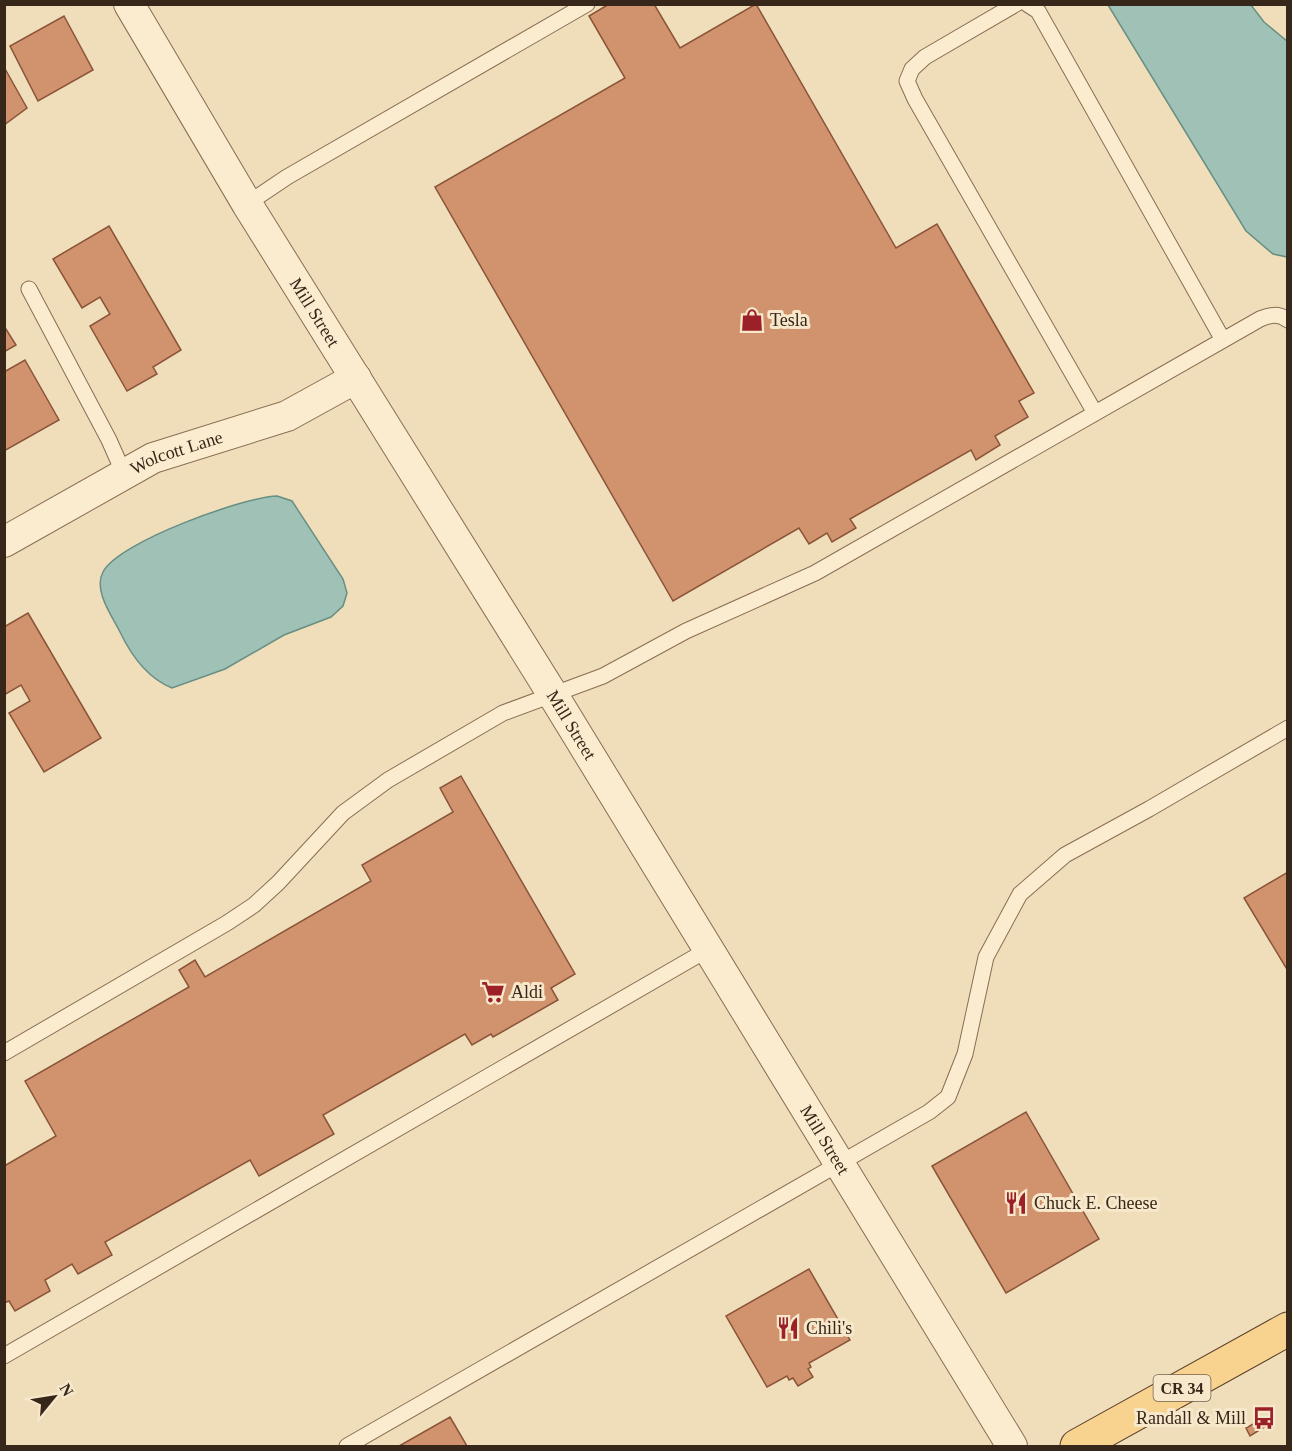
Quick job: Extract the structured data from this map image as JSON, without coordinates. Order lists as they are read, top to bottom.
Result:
{
  "streets": {
    "main road": ["CR 34"],
    "street": ["Mill Street", "Wolcott Lane"]
  },
  "crossings": [
    ["Mill Street", "Wolcott Lane"]
  ],
  "places": {
    "shop": ["Tesla"],
    "supermarket": ["Aldi"],
    "restaurant": ["Chuck E. Cheese", "Chili's"],
    "bus stop": ["Randall & Mill"]
  },
  "north": "top right"
}
